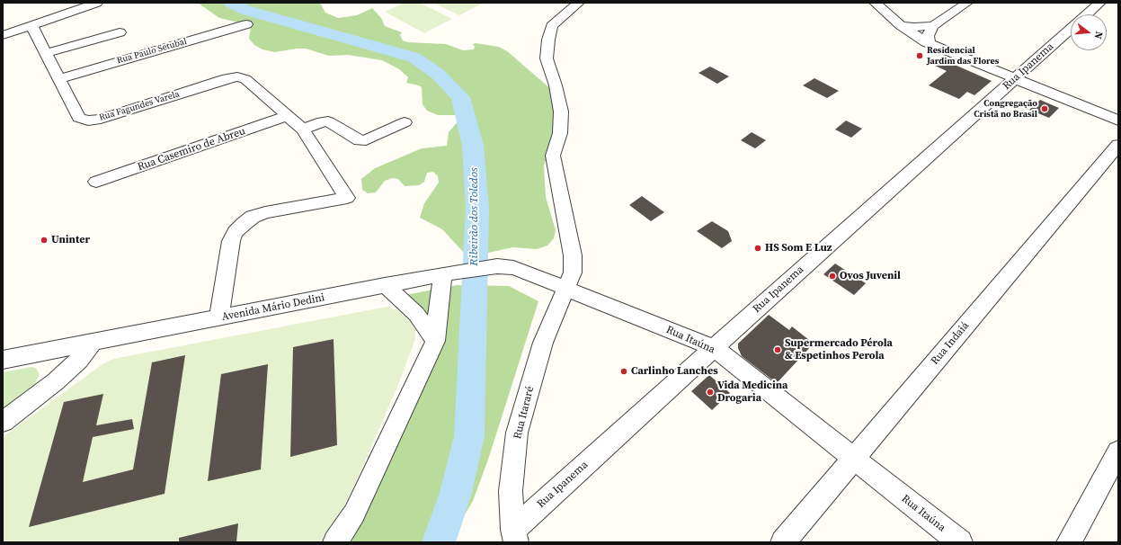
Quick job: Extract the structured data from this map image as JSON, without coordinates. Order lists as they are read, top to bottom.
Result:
{
  "streets": {
    "street": [
      "Rua Paulo Setubal",
      "Rua Ipanema",
      "Rua Fagundes Varela",
      "Rua Casemiro de Abreu",
      "Avenida Mário Dedini",
      "Rua Itaúna",
      "Rua Indaiá",
      "Rua Itararé"
    ]
  },
  "crossings": [
    ["Rua Paulo Setubal", "Rua Fagundes Varela"],
    ["Rua Ipanema", "Rua Itaúna"],
    ["Rua Ipanema", "Rua Itararé"],
    ["Rua Fagundes Varela", "Rua Casemiro de Abreu"],
    ["Avenida Mário Dedini", "Rua Itaúna"],
    ["Rua Itaúna", "Rua Indaiá"],
    ["Rua Itaúna", "Rua Itararé"]
  ],
  "water": ["Ribeirão dos Toledos"],
  "places": [
    "Residencial Jardim das Flores",
    "Congregação Cristã no Brasil",
    "Uninter",
    "HS Som E Luz",
    "Ovos Juvenil",
    "Supermercado Pérola & Espetinhos Perola",
    "Carlinho Lanches",
    "Vida Medicina Drogaria"
  ],
  "north": "right"
}
